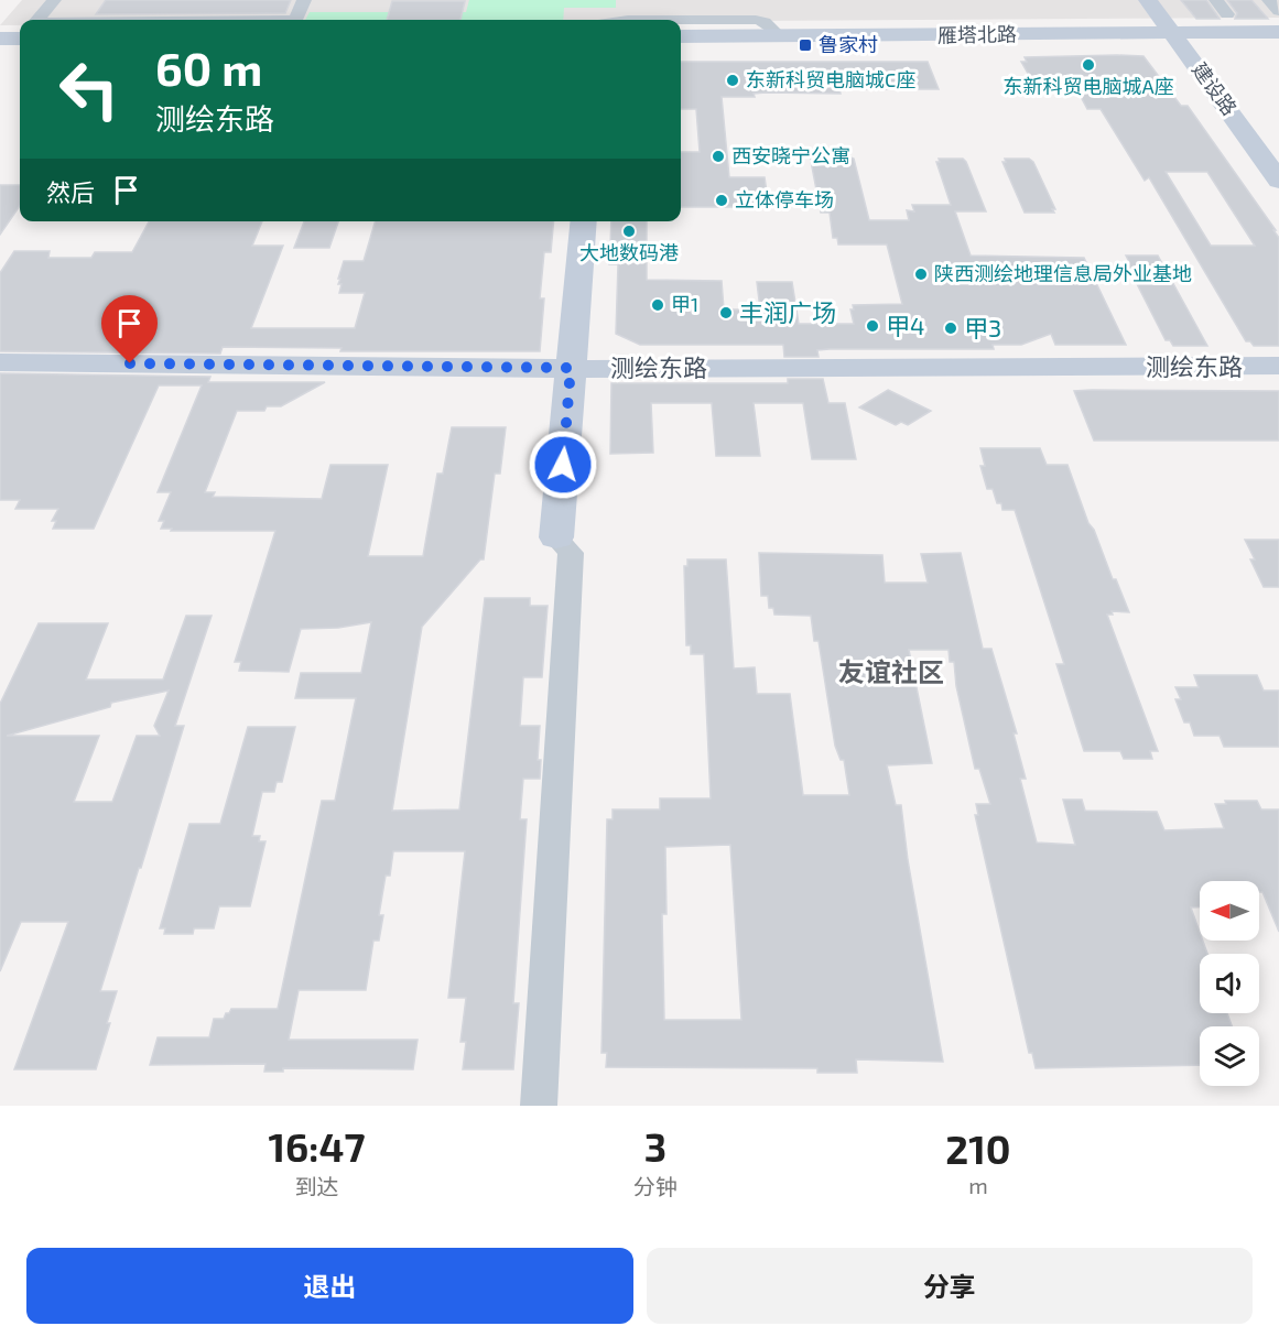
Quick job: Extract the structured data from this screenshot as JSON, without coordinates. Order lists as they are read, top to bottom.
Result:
{
  "streets": {
    "street": ["雁塔北路", "建设路", "测绘东路"]
  },
  "crossings": [
    ["雁塔北路", "建设路"]
  ],
  "districts": ["友谊社区"],
  "places": {
    "transit": ["鲁家村"],
    "other": [
      "东新科贸电脑城A座",
      "东新科贸电脑城C座",
      "西安晓宁公寓",
      "立体停车场",
      "大地数码港",
      "陕西测绘地理信息局外业基地",
      "甲1",
      "丰润广场",
      "甲4",
      "甲3"
    ]
  },
  "north": "left",
  "page": {
    "turn": ["60 m", "测绘东路"],
    "then": "然后",
    "eta": [
      "16:47",
      "到达",
      "3",
      "分钟",
      "210",
      "m"
    ],
    "buttons": ["退出", "分享"]
  }
}
